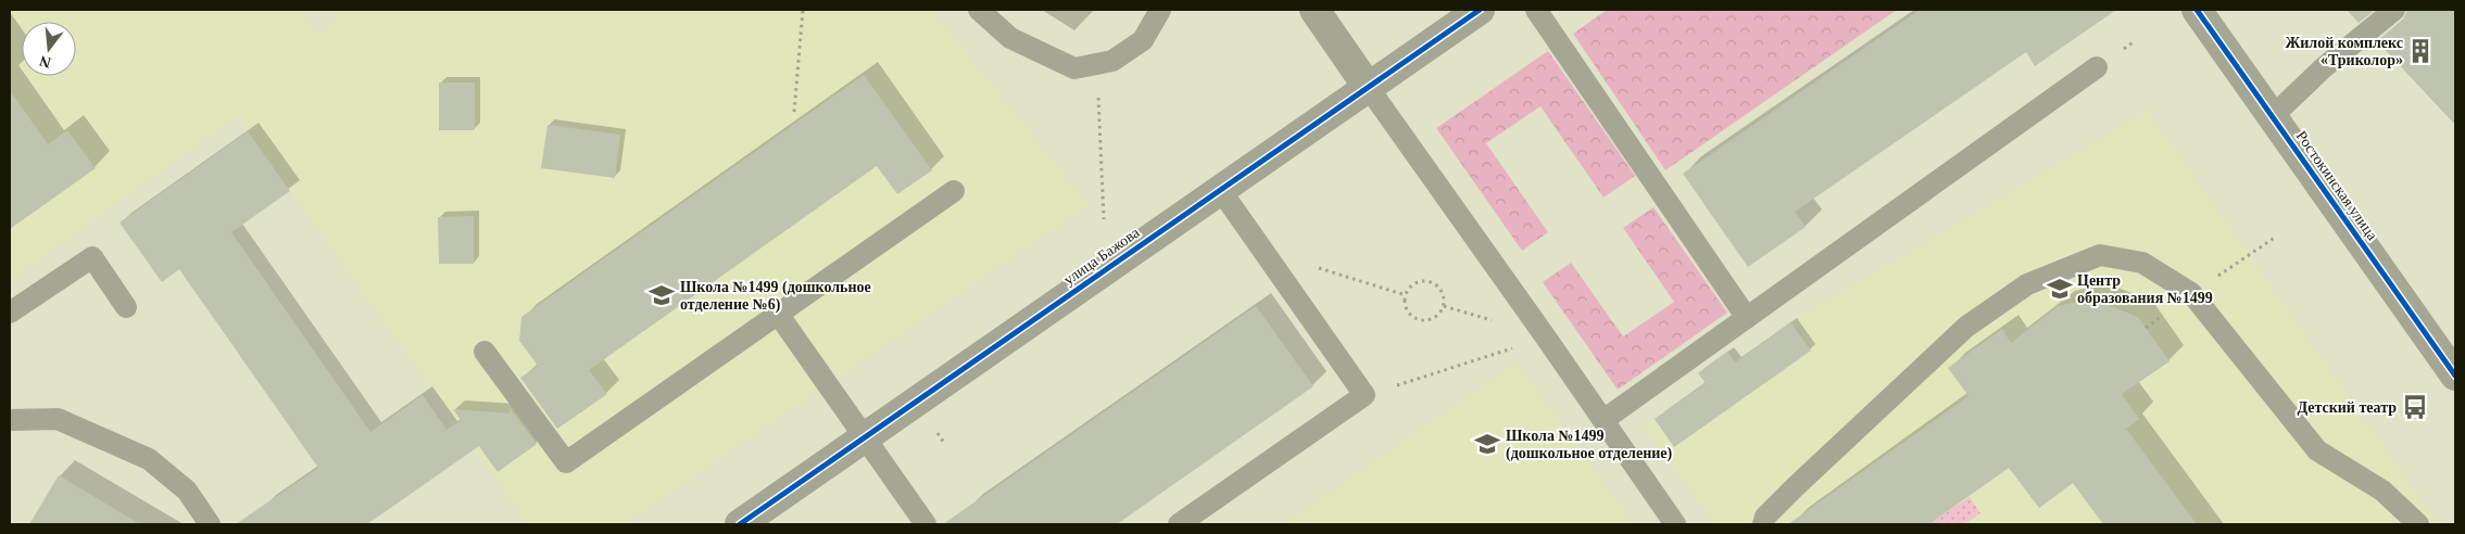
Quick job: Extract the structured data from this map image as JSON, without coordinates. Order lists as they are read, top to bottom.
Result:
{
  "streets": {
    "street": ["Ростокинская улица", "улица Бажова"]
  },
  "places": {
    "building": ["Жилой комплекс «Триколор»"],
    "school or university": ["Центр образования №1499", "Школа №1499 (дошкольное отделение №6)", "Школа №1499 (дошкольное отделение)"],
    "bus stop": ["Детский театр"]
  },
  "north": "bottom"
}
